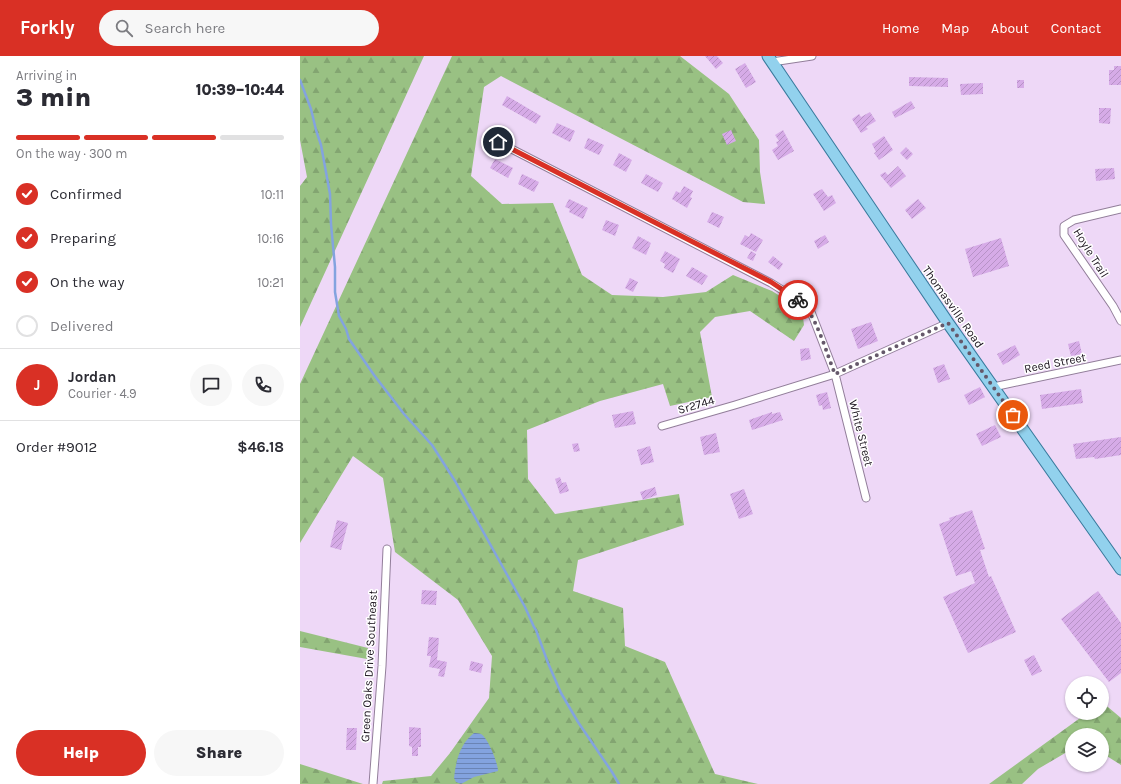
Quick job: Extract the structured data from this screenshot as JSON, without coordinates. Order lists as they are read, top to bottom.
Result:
{
  "streets": {
    "main road": ["Thomasville Road"],
    "street": [
      "Hoyle Trail",
      "Reed Street",
      "Sr2744",
      "White Street",
      "Green Oaks Drive Southeast"
    ]
  },
  "crossings": [
    ["Thomasville Road", "Reed Street"],
    ["Thomasville Road", "Sr2744"],
    ["Sr2744", "White Street"]
  ],
  "page": {
    "header": "Forkly",
    "search": "Search here",
    "nav": [
      "Home",
      "Map",
      "About",
      "Contact"
    ],
    "heading": ["3 min", "Arriving in", "10:39–10:44"],
    "panel": [
      "Jordan",
      "Courier · 4.9",
      "Order #9012",
      "$46.18"
    ],
    "bar": "On the way · 300 m",
    "list": [
      ["Confirmed", "10:11"],
      ["Preparing", "10:16"],
      ["On the way", "10:21"],
      "Delivered"
    ],
    "round": "J",
    "buttons": ["Help", "Share"]
  }
}
